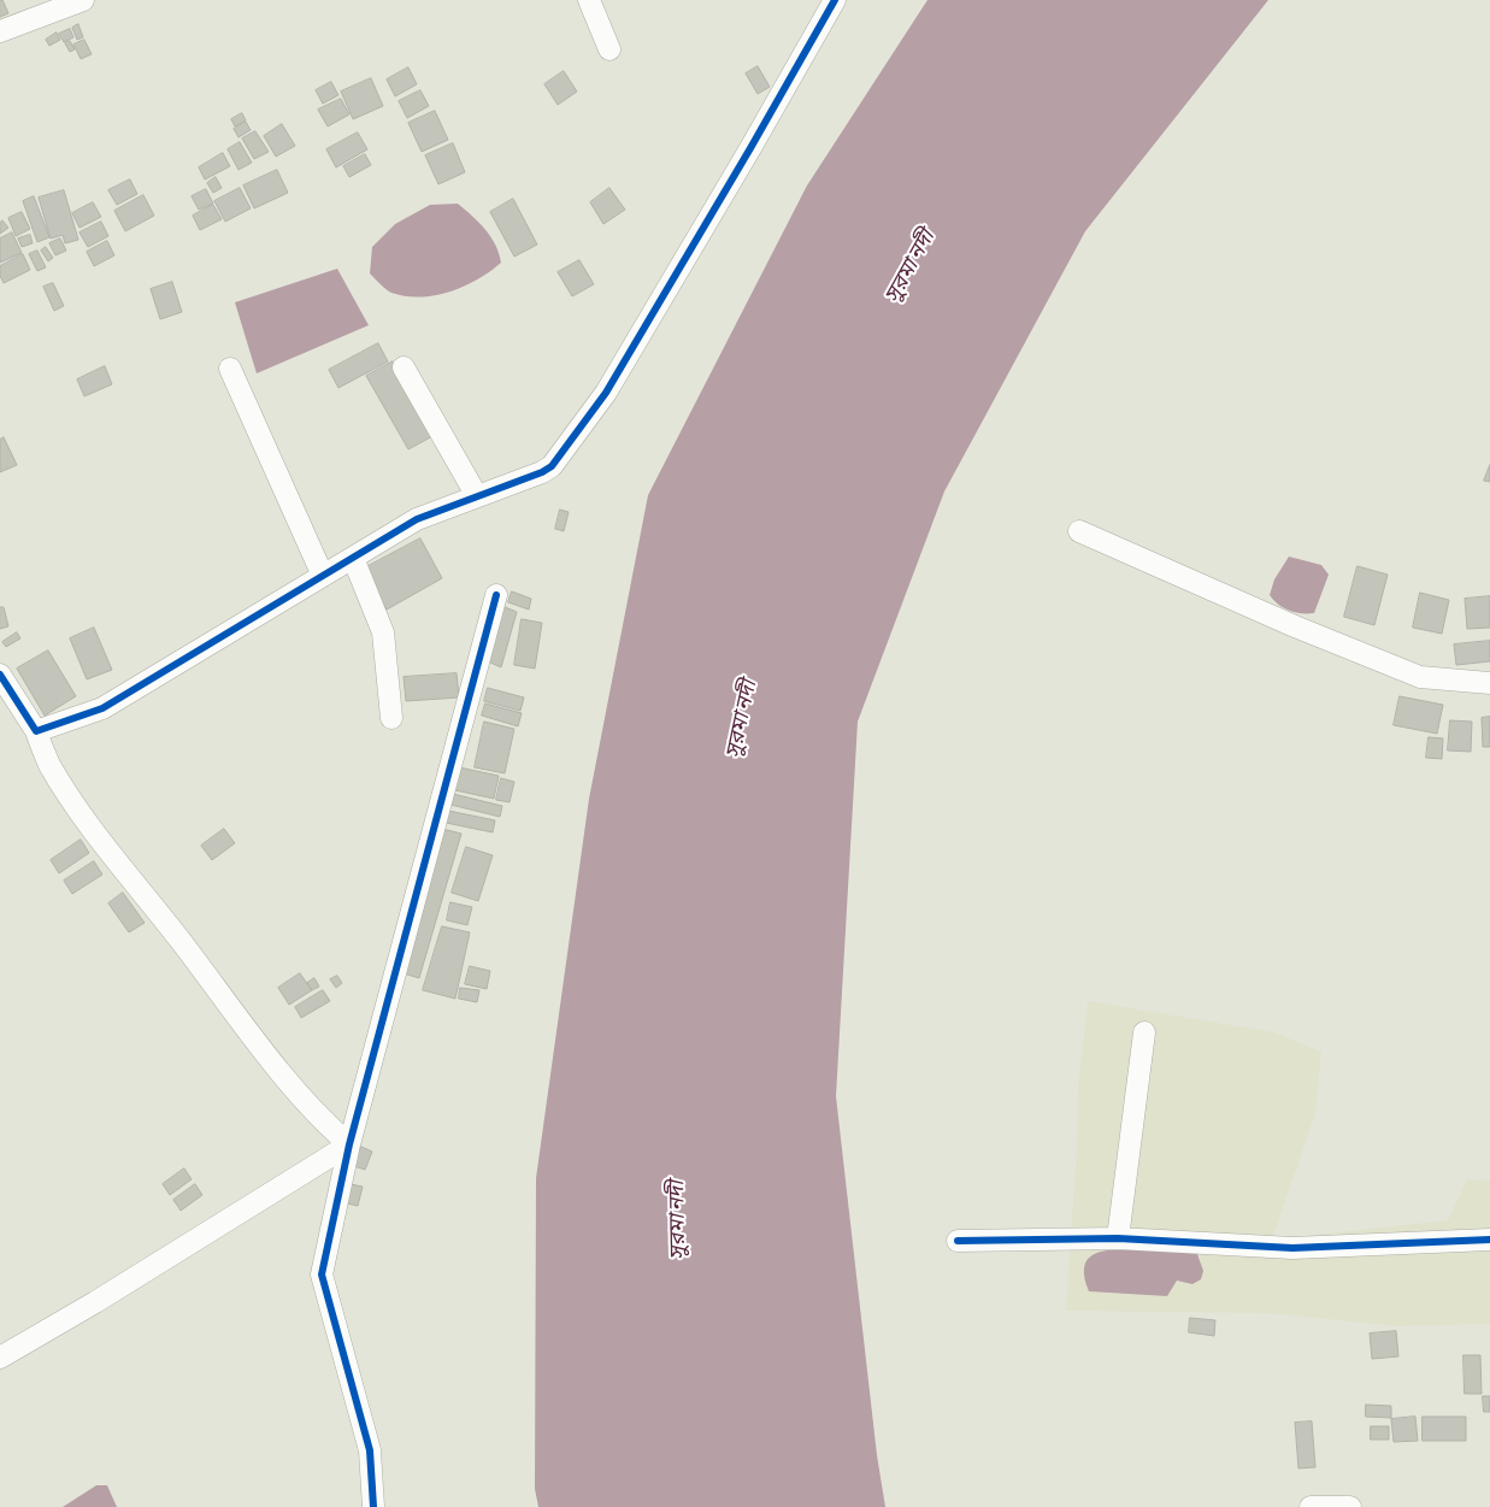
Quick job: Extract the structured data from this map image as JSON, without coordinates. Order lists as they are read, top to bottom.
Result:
{
  "water": ["সুরমা নদী"]
}
